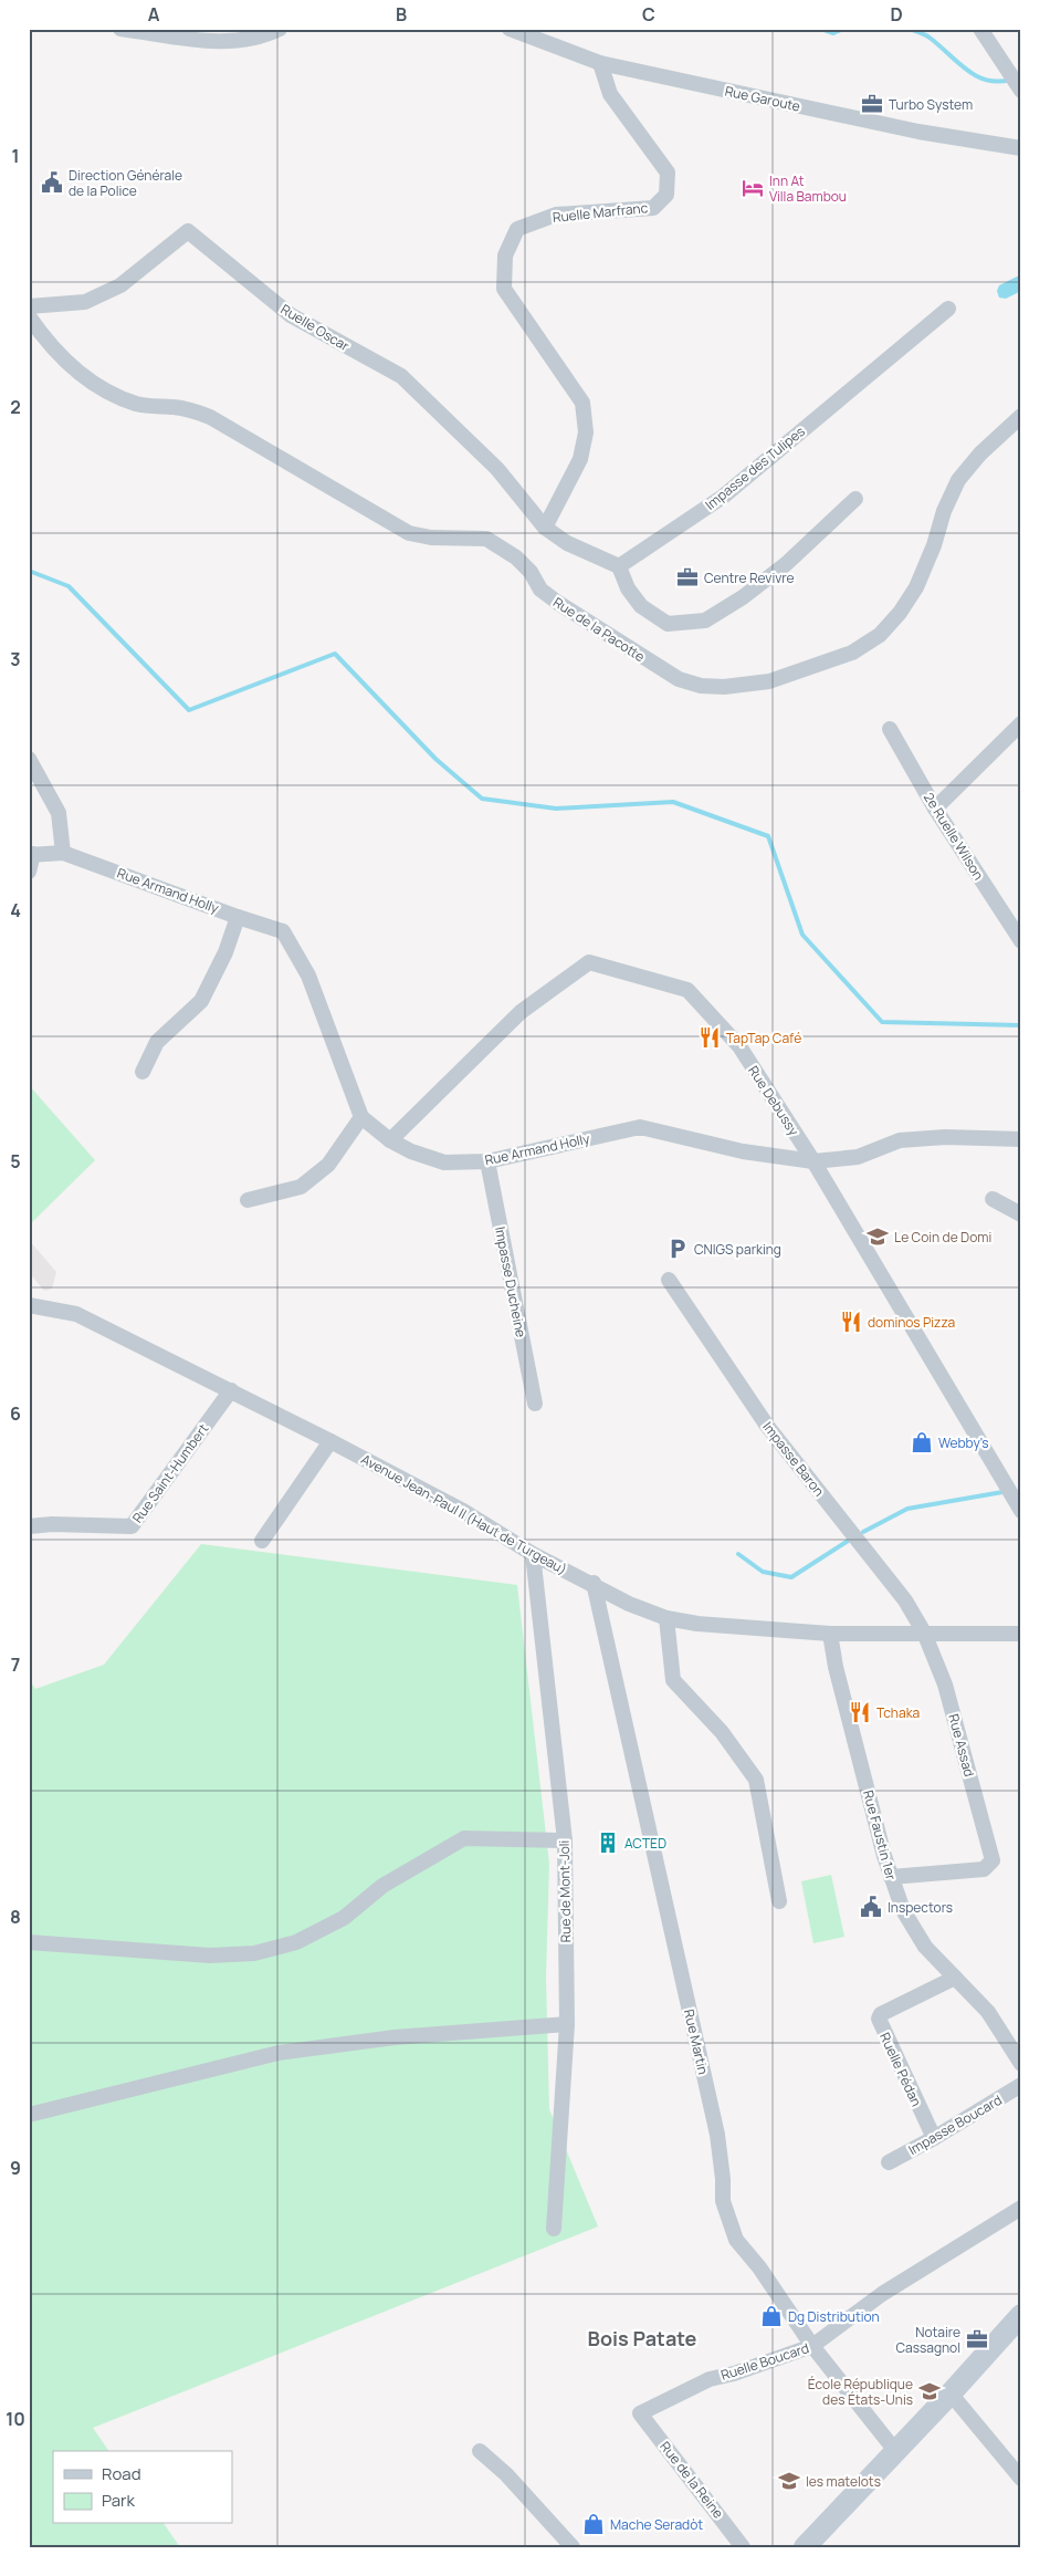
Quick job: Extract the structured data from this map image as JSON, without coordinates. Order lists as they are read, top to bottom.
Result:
{
  "streets": {
    "street": [
      "Rue Garoute",
      "Ruelle Marfranc",
      "Ruelle Oscar",
      "Impasse des Tulipes",
      "Rue de la Pacotte",
      "2e Ruelle Wilson",
      "Rue Armand Holly",
      "Rue Debussy",
      "Impasse Ducheine",
      "Impasse Baron",
      "Rue Saint-Humbert",
      "Avenue Jean-Paul II (Haut de Turgeau)",
      "Rue Assad",
      "Rue Faustin 1er",
      "Rue de Mont-Joli",
      "Rue Martin",
      "Ruelle Pédan",
      "Impasse Boucard",
      "Ruelle Boucard",
      "Rue de la Reine"
    ]
  },
  "crossings": [
    ["Rue Garoute", "Ruelle Marfranc"],
    ["Ruelle Marfranc", "Ruelle Oscar"],
    ["Rue Armand Holly", "Rue Debussy"],
    ["Rue Armand Holly", "Impasse Ducheine"],
    ["Impasse Baron", "Avenue Jean-Paul II (Haut de Turgeau)"],
    ["Impasse Baron", "Rue Assad"],
    ["Rue Saint-Humbert", "Avenue Jean-Paul II (Haut de Turgeau)"],
    ["Avenue Jean-Paul II (Haut de Turgeau)", "Rue Assad"],
    ["Avenue Jean-Paul II (Haut de Turgeau)", "Rue Faustin 1er"],
    ["Avenue Jean-Paul II (Haut de Turgeau)", "Rue de Mont-Joli"],
    ["Avenue Jean-Paul II (Haut de Turgeau)", "Rue Martin"],
    ["Rue Assad", "Rue Faustin 1er"],
    ["Rue Faustin 1er", "Ruelle Pédan"],
    ["Rue Martin", "Ruelle Boucard"],
    ["Ruelle Pédan", "Impasse Boucard"],
    ["Ruelle Boucard", "Rue de la Reine"]
  ],
  "districts": ["Bois Patate"],
  "places": {
    "office": ["Turbo System", "Centre Revivre", "Notaire Cassagnol"],
    "public building": ["Direction Générale de la Police", "Inspectors"],
    "hotel": ["Inn At Villa Bambou"],
    "restaurant": ["TapTap Café", "dominos Pizza", "Tchaka"],
    "school or university": ["Le Coin de Domi", "École République des États-Unis", "les matelots"],
    "parking": ["CNIGS parking"],
    "shop": ["Webby's", "Dg Distribution", "Mache Seradòt"],
    "building": ["ACTED"]
  },
  "legend": ["Road", "Park"],
  "grid": {
    "columns": [
      "A",
      "B",
      "C",
      "D"
    ],
    "rows": [
      "1",
      "2",
      "3",
      "4",
      "5",
      "6",
      "7",
      "8",
      "9",
      "10"
    ]
  }
}
